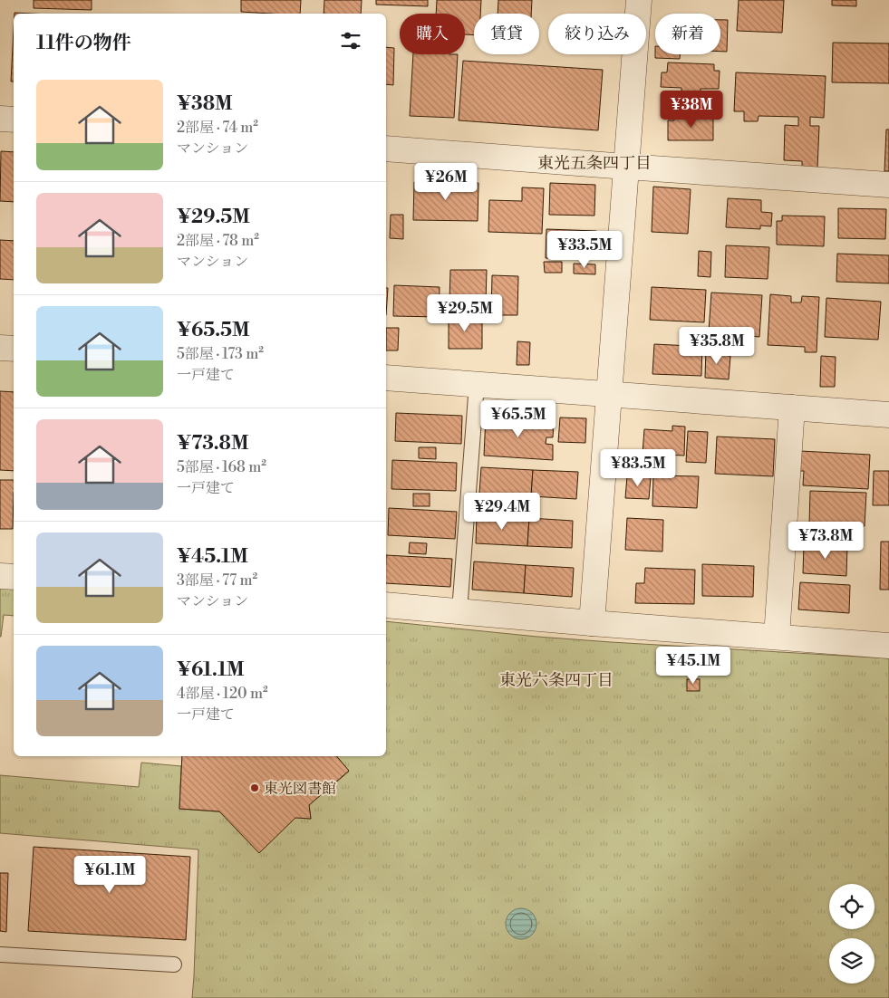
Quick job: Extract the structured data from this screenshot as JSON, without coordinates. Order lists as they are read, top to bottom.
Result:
{
  "districts": ["東光五条四丁目", "東光六条四丁目"],
  "places": ["東光図書館"],
  "page": {
    "chip": [
      "購入",
      "賃貸",
      "絞り込み",
      "新着"
    ],
    "heading": "11件の物件",
    "list": [
      {
        "name": "¥38M",
        "note": "2部屋 · 74 m² · マンション"
      },
      {
        "name": "¥29.5M",
        "note": "2部屋 · 78 m² · マンション"
      },
      {
        "name": "¥65.5M",
        "note": "5部屋 · 173 m² · 一戸建て"
      },
      {
        "name": "¥73.8M",
        "note": "5部屋 · 168 m² · 一戸建て"
      },
      {
        "name": "¥45.1M",
        "note": "3部屋 · 77 m² · マンション"
      },
      {
        "name": "¥61.1M",
        "note": "4部屋 · 120 m² · 一戸建て"
      }
    ],
    "price": [
      "¥38M",
      "¥26M",
      "¥33.5M",
      "¥29.5M",
      "¥35.8M",
      "¥65.5M",
      "¥83.5M",
      "¥29.4M",
      "¥73.8M",
      "¥45.1M",
      "¥61.1M"
    ]
  }
}
